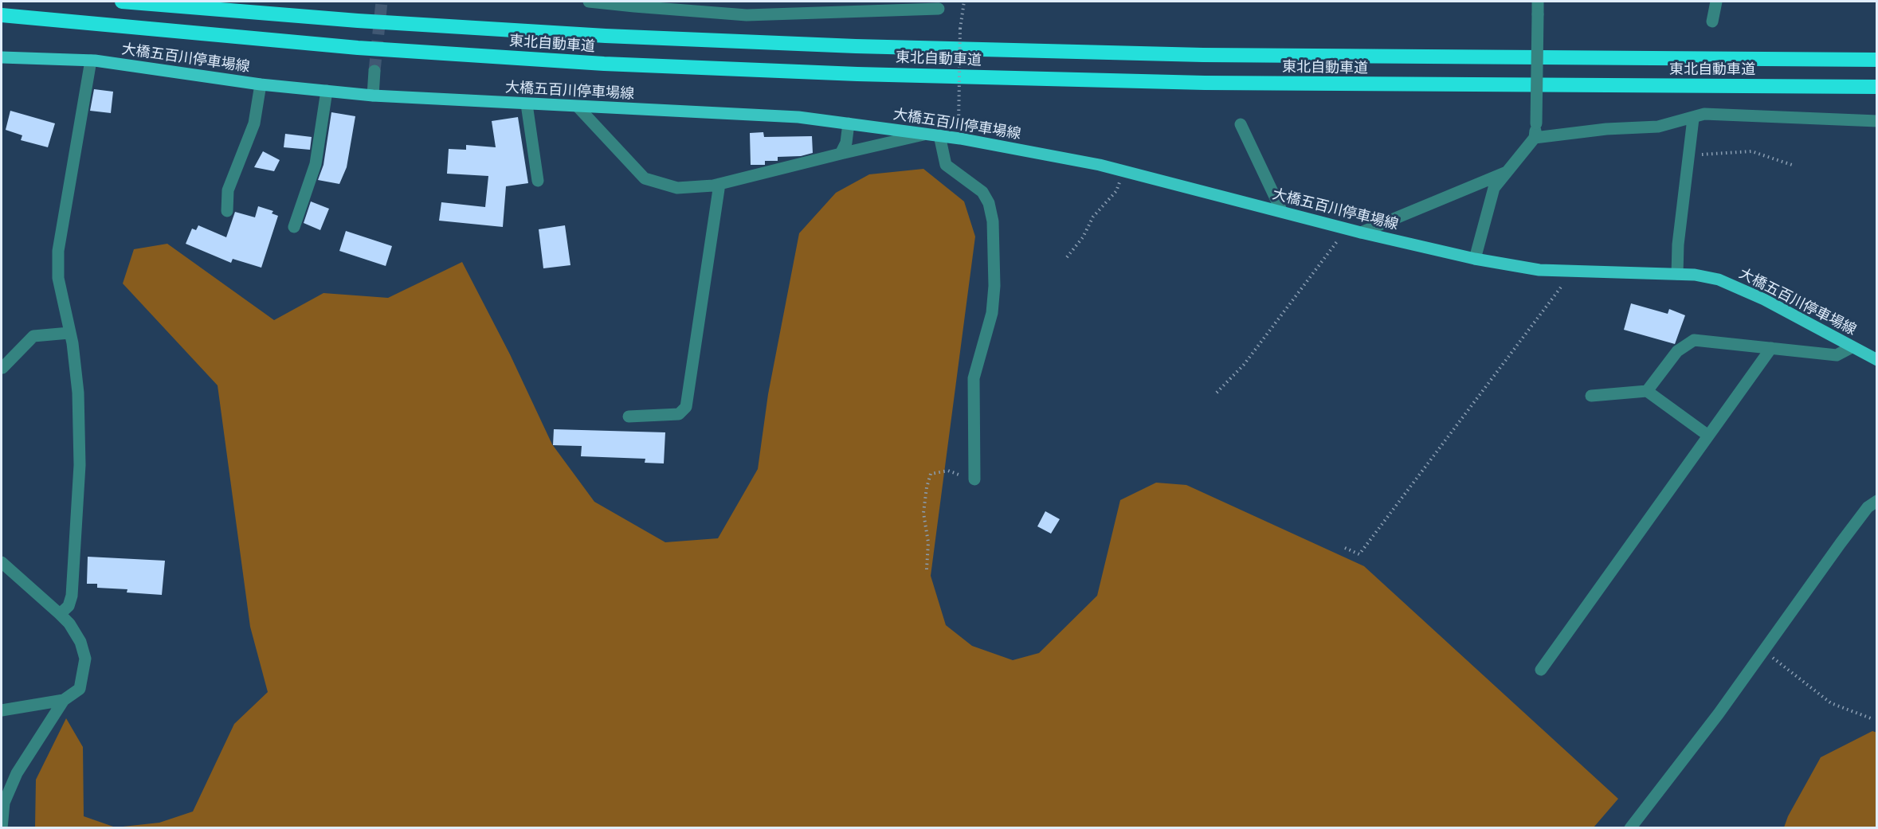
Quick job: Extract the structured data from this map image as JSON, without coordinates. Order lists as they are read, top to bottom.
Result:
{
  "streets": {
    "highway": ["東北自動車道"],
    "main road": ["大橋五百川停車場線"]
  }
}
